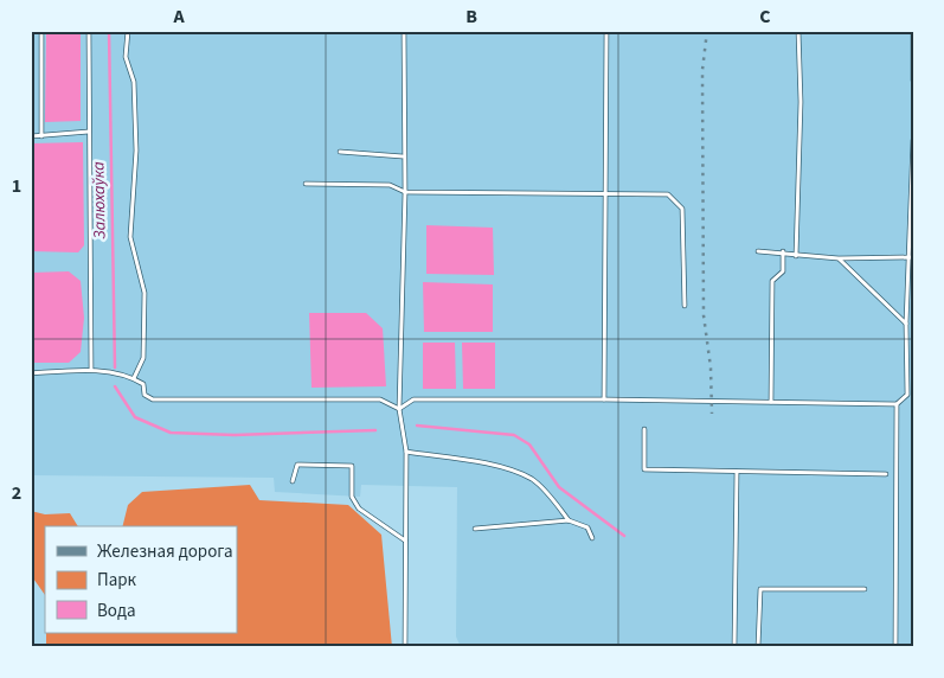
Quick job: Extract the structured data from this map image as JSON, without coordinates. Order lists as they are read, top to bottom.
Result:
{
  "water": ["Залюхаўка"],
  "legend": ["Железная дорога", "Парк", "Вода"],
  "grid": {
    "columns": ["A", "B", "C"],
    "rows": ["1", "2"]
  }
}
